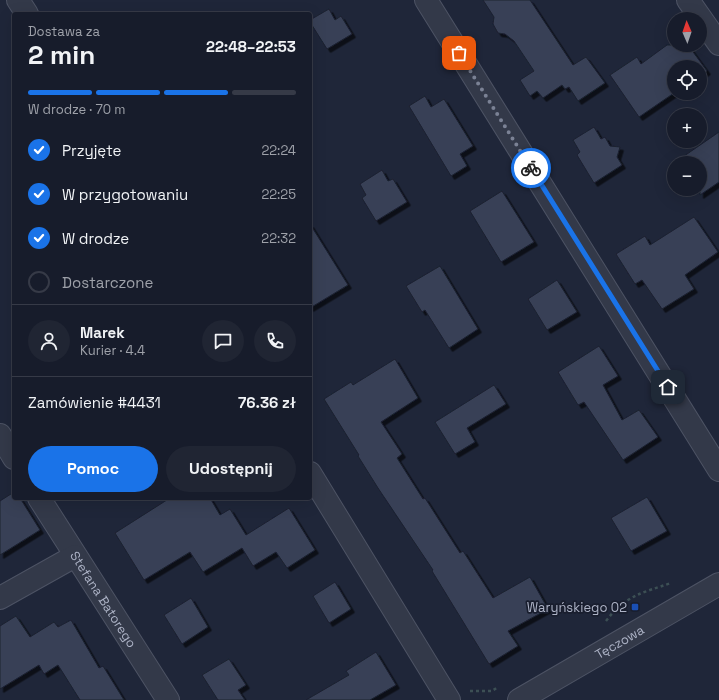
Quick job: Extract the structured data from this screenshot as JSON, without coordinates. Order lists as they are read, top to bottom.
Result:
{
  "streets": {
    "street": ["Stefana Batorego", "Tęczowa"]
  },
  "places": {
    "transit": ["Waryńskiego 02"]
  },
  "north": "top",
  "page": {
    "map_buttons": ["+", "−"],
    "heading": ["2 min", "Dostawa za", "22:48–22:53"],
    "panel": [
      "Marek",
      "Kurier · 4.4",
      "Zamówienie #4431",
      "76.36 zł"
    ],
    "bar": "W drodze · 70 m",
    "list": [
      ["Przyjęte", "22:24"],
      ["W przygotowaniu", "22:25"],
      ["W drodze", "22:32"],
      "Dostarczone"
    ],
    "buttons": ["Pomoc", "Udostępnij"]
  }
}
